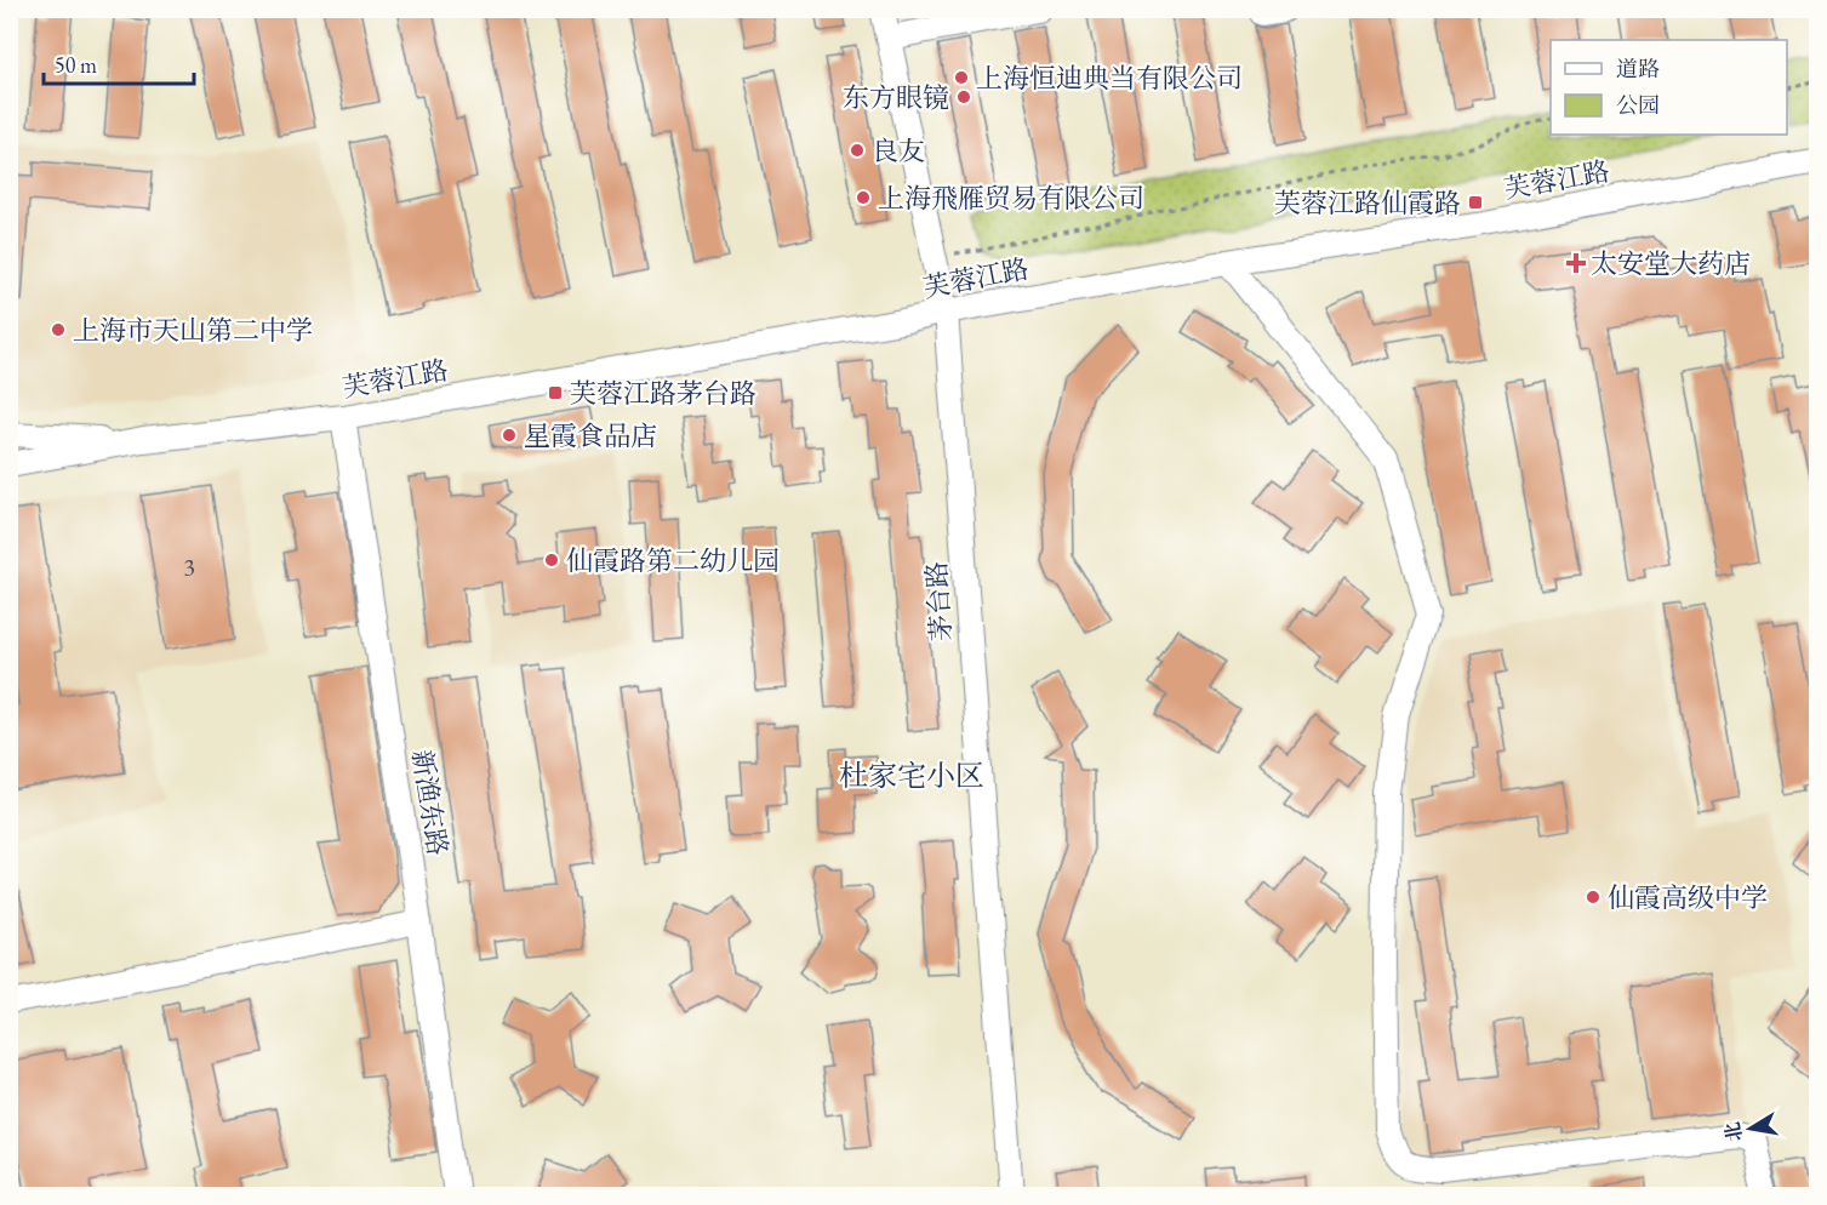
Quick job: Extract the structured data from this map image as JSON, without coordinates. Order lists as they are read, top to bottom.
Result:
{
  "streets": {
    "street": ["芙蓉江路", "茅台路", "新渔东路"]
  },
  "crossings": [
    ["芙蓉江路", "茅台路"],
    ["芙蓉江路", "新渔东路"]
  ],
  "districts": ["杜家宅小区"],
  "places": {
    "other": [
      "上海恒迪典当有限公司",
      "东方眼镜",
      "良友",
      "上海飛雁贸易有限公司",
      "上海市天山第二中学",
      "星霞食品店",
      "仙霞路第二幼儿园",
      "仙霞高级中学"
    ],
    "transit": ["芙蓉江路仙霞路", "芙蓉江路茅台路"],
    "health": ["太安堂大药店"]
  },
  "house_numbers": ["3"],
  "legend": ["道路", "公园"],
  "scale_bar": "50 m",
  "north": "left"
}
